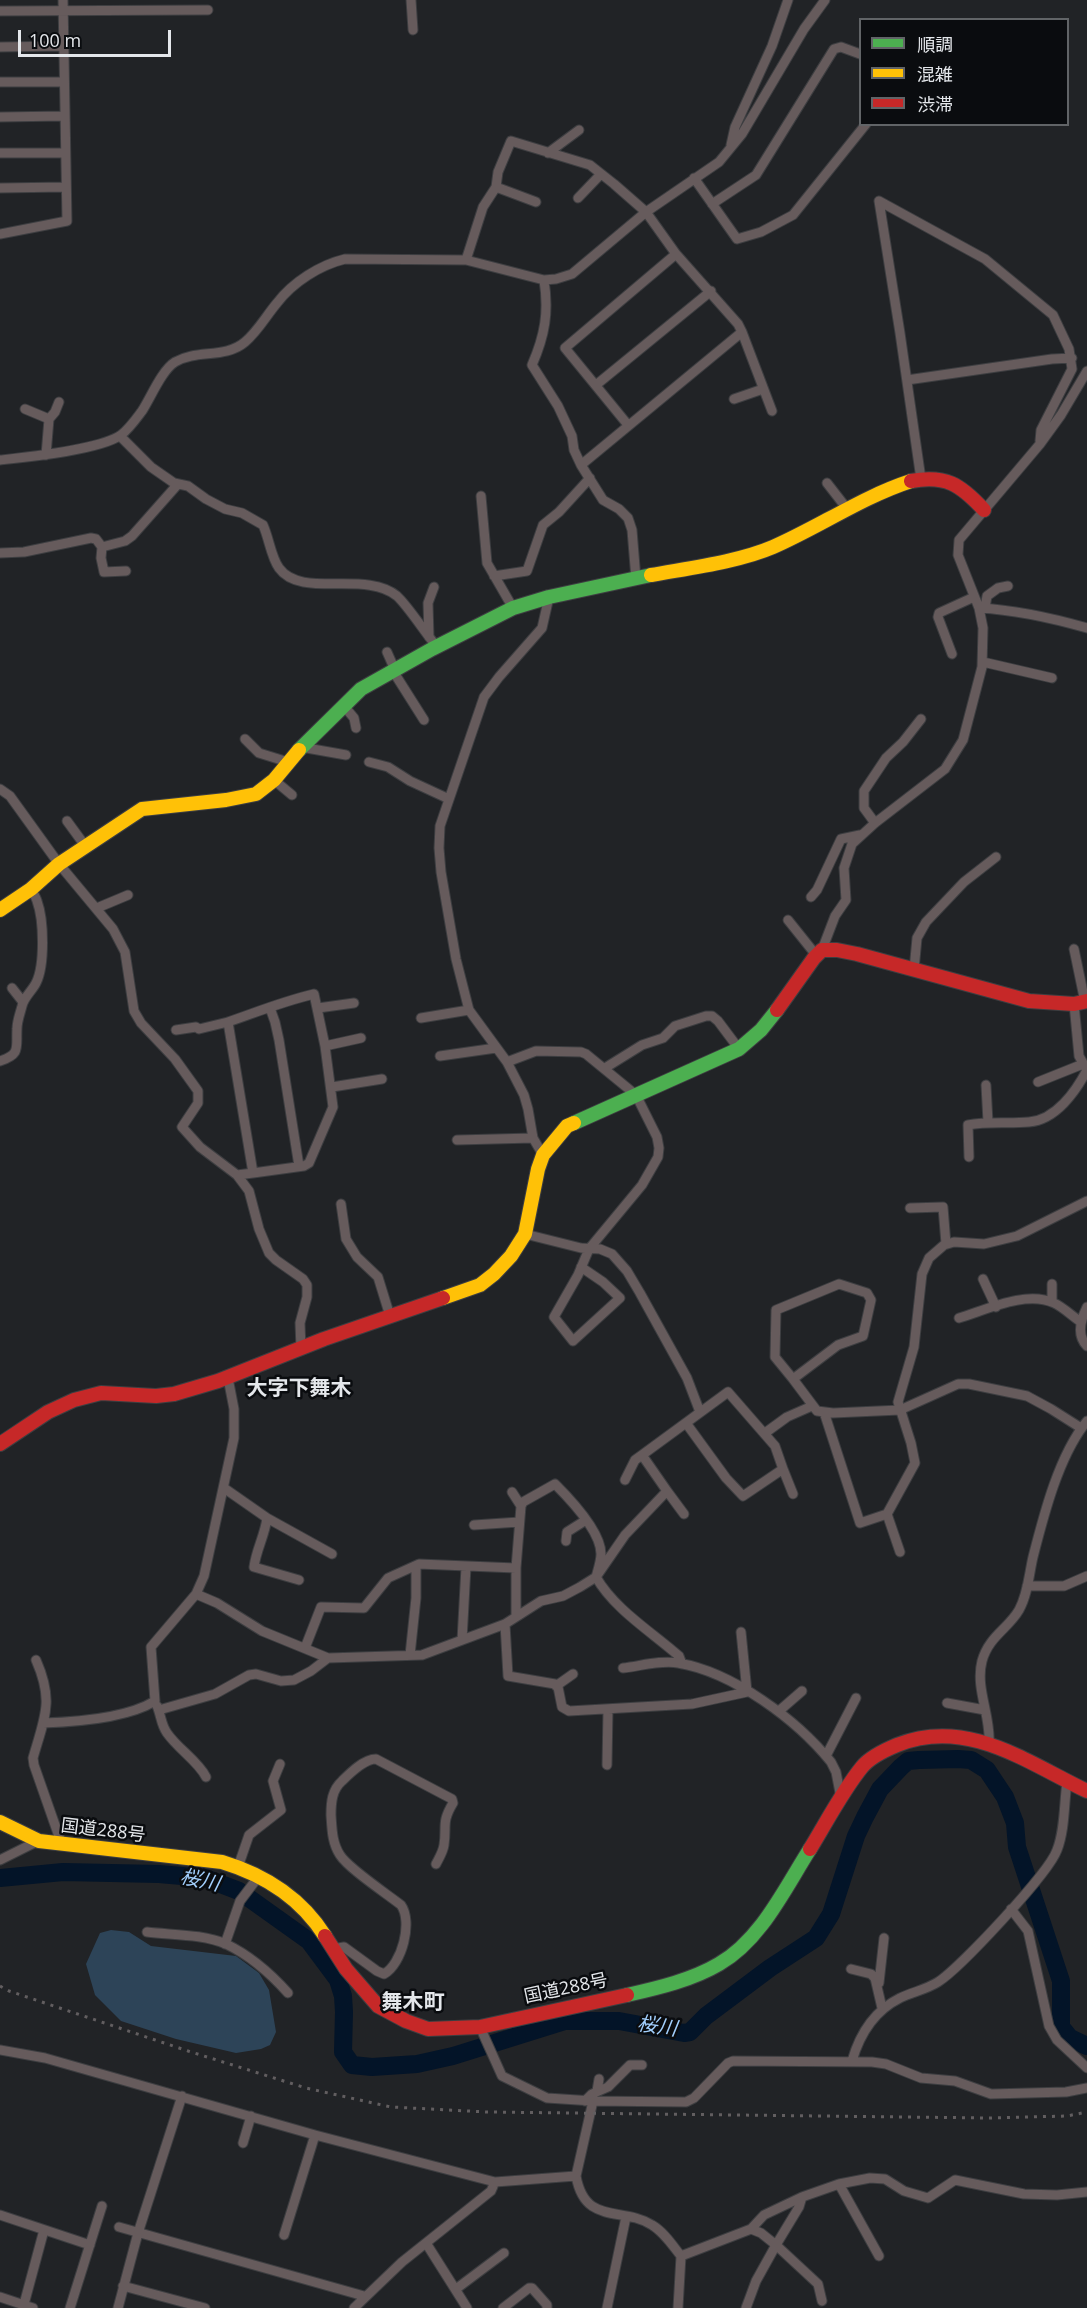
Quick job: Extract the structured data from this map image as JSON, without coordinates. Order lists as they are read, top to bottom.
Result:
{
  "streets": {
    "main road": ["国道288号"]
  },
  "districts": ["大字下舞木", "舞木町"],
  "water": ["桜川"],
  "legend": ["順調", "混雑", "渋滞"],
  "scale_bar": "100 m"
}
